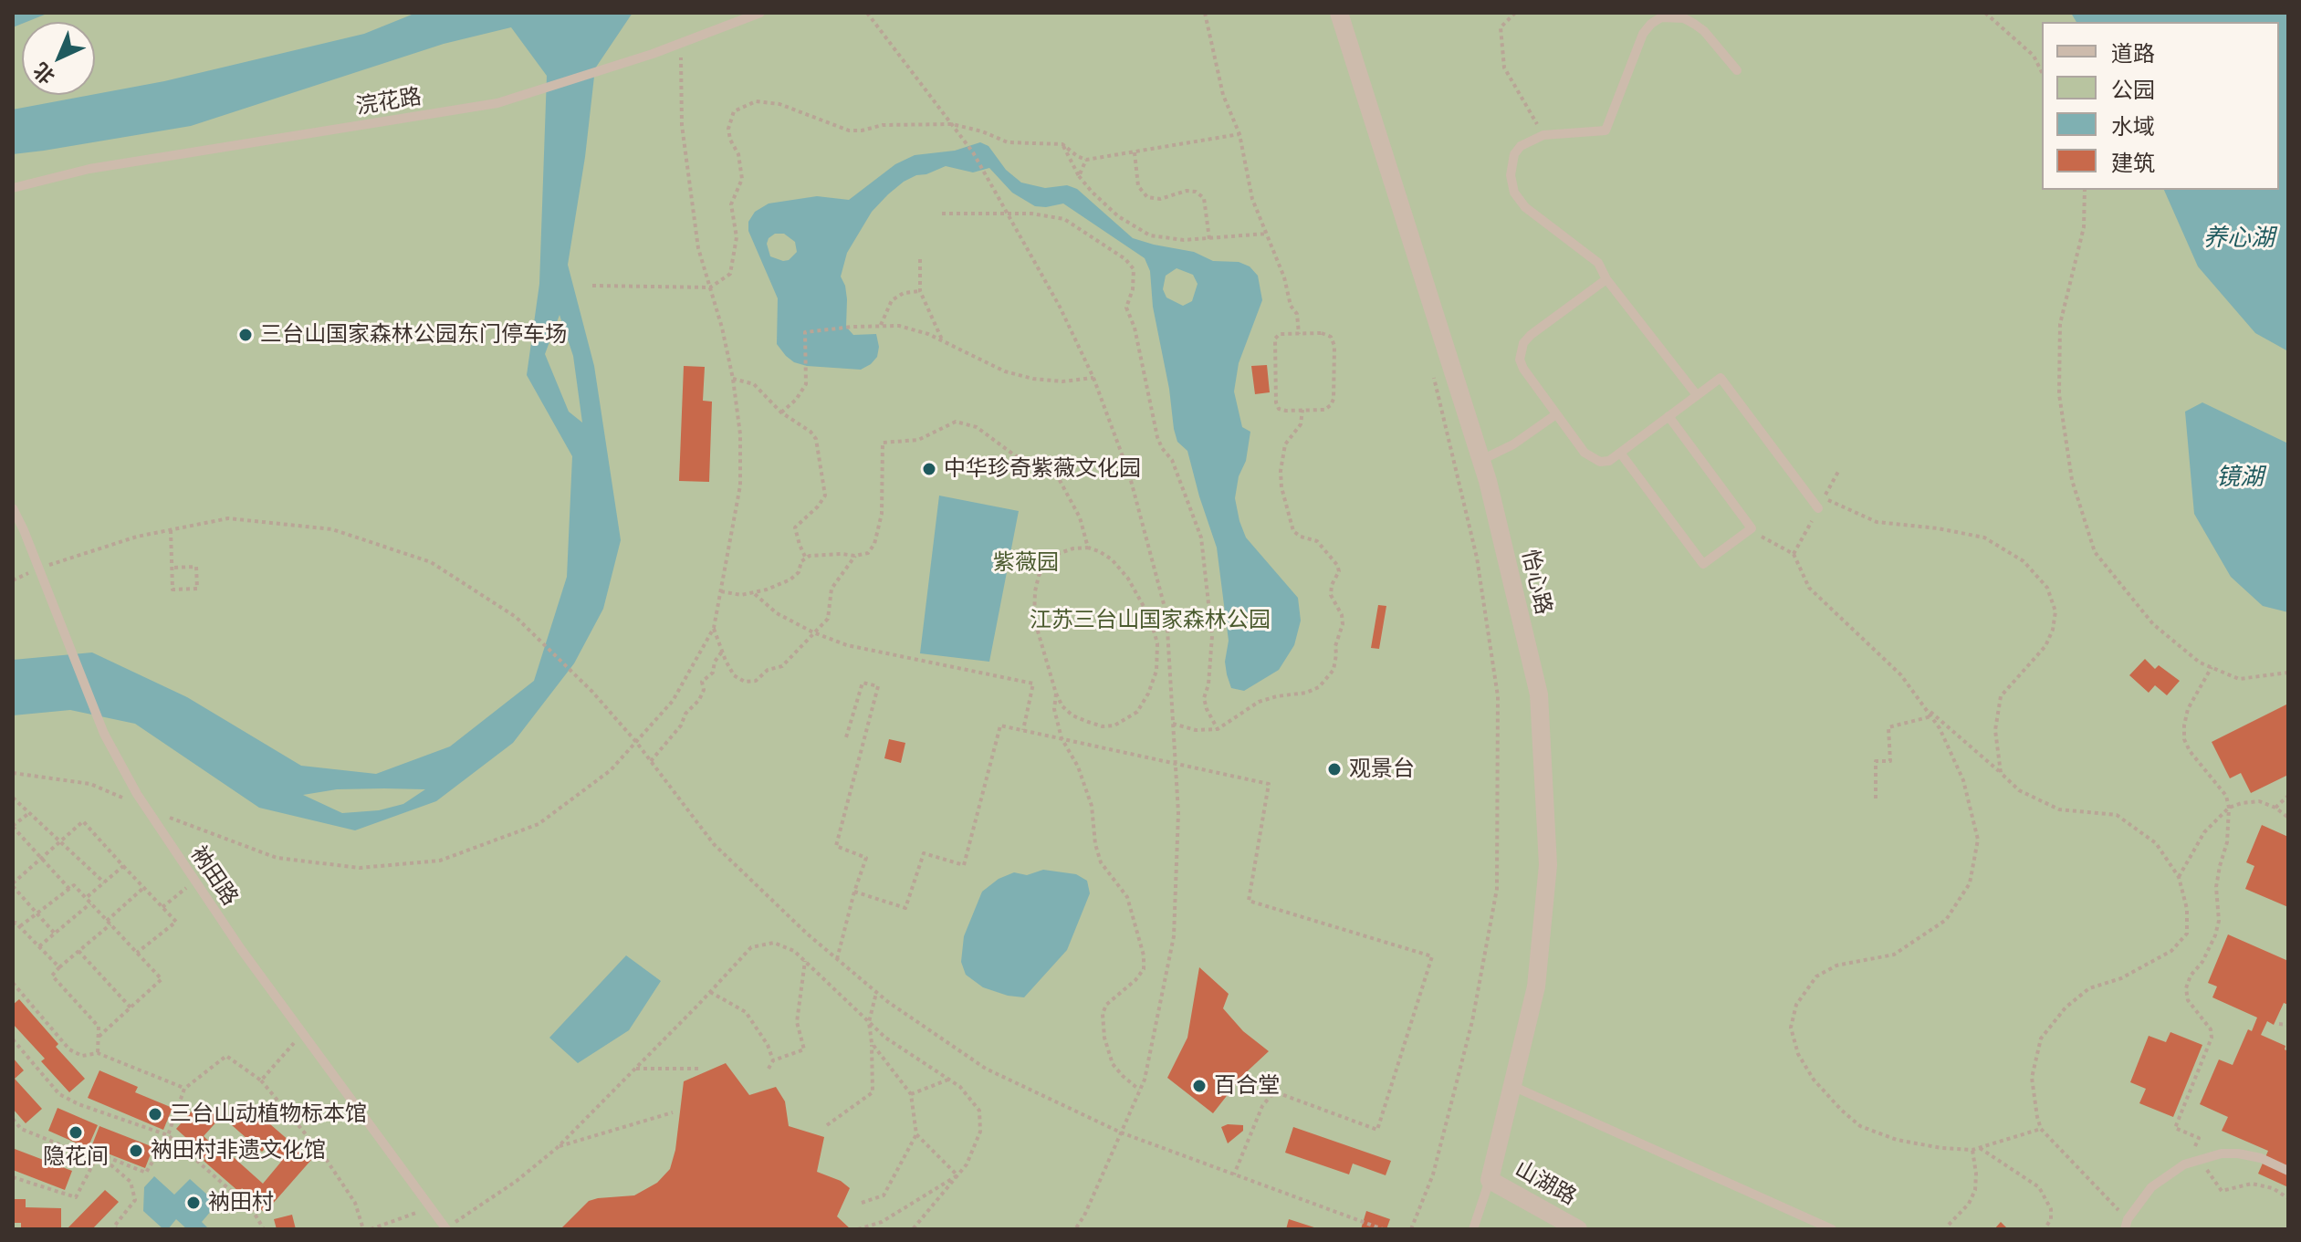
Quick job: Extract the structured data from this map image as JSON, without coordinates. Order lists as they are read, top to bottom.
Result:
{
  "streets": {
    "street": ["怡心路", "山湖路"],
    "lane": ["浣花路", "衲田路"]
  },
  "crossings": [
    ["怡心路", "山湖路"]
  ],
  "water": ["养心湖", "镜湖"],
  "parks": ["紫薇园", "江苏三台山国家森林公园"],
  "places": [
    "三台山国家森林公园东门停车场",
    "中华珍奇紫薇文化园",
    "观景台",
    "百合堂",
    "三台山动植物标本馆",
    "隐花间",
    "衲田村非遗文化馆",
    "衲田村"
  ],
  "legend": [
    "道路",
    "公园",
    "水域",
    "建筑"
  ],
  "north": "bottom left"
}
